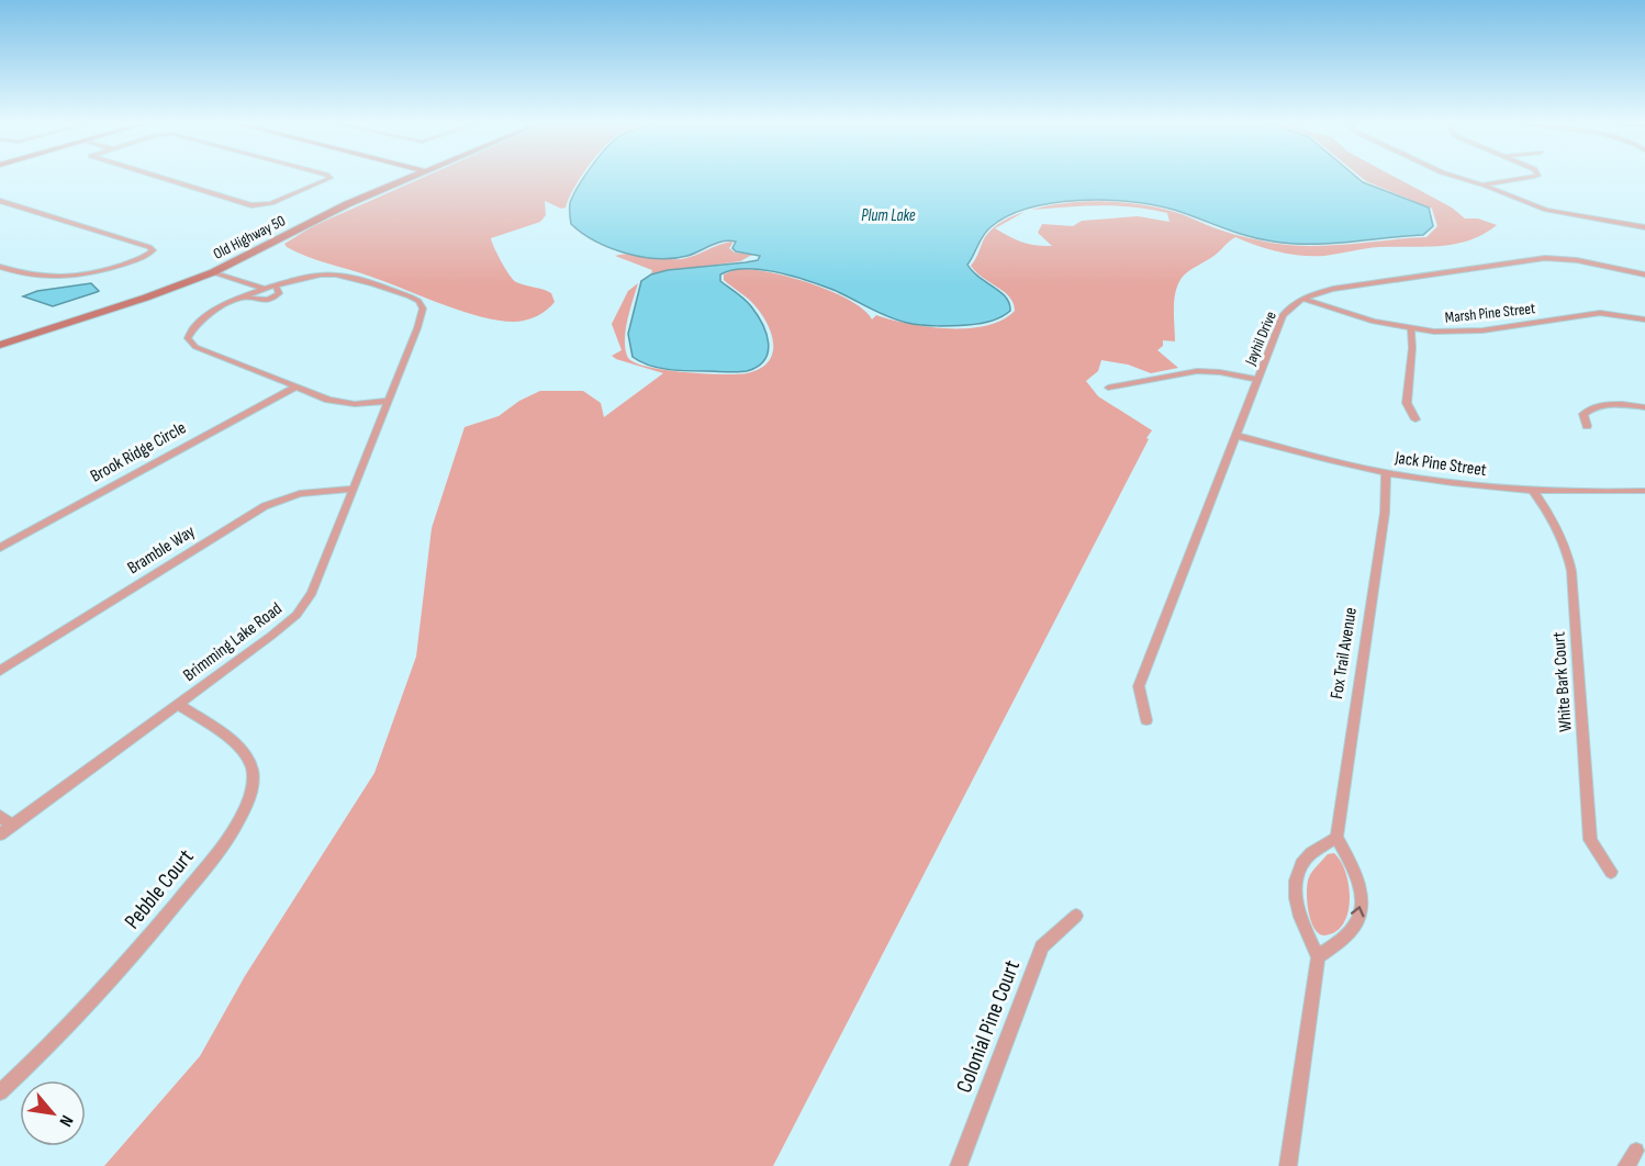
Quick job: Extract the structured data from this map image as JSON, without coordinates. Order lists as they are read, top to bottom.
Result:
{
  "streets": {
    "main road": ["Old Highway 50"],
    "street": [
      "Marsh Pine Street",
      "Jayhil Drive",
      "Brook Ridge Circle",
      "Jack Pine Street",
      "Bramble Way",
      "Brimming Lake Road",
      "Fox Trail Avenue",
      "White Bark Court",
      "Pebble Court",
      "Colonial Pine Court"
    ]
  },
  "crossings": [
    ["Marsh Pine Street", "Jayhil Drive"],
    ["Jayhil Drive", "Jack Pine Street"],
    ["Brook Ridge Circle", "Brimming Lake Road"],
    ["Jack Pine Street", "Fox Trail Avenue"],
    ["Jack Pine Street", "White Bark Court"],
    ["Bramble Way", "Brimming Lake Road"],
    ["Brimming Lake Road", "Pebble Court"]
  ],
  "water": ["Plum Lake"],
  "north": "bottom right"
}
